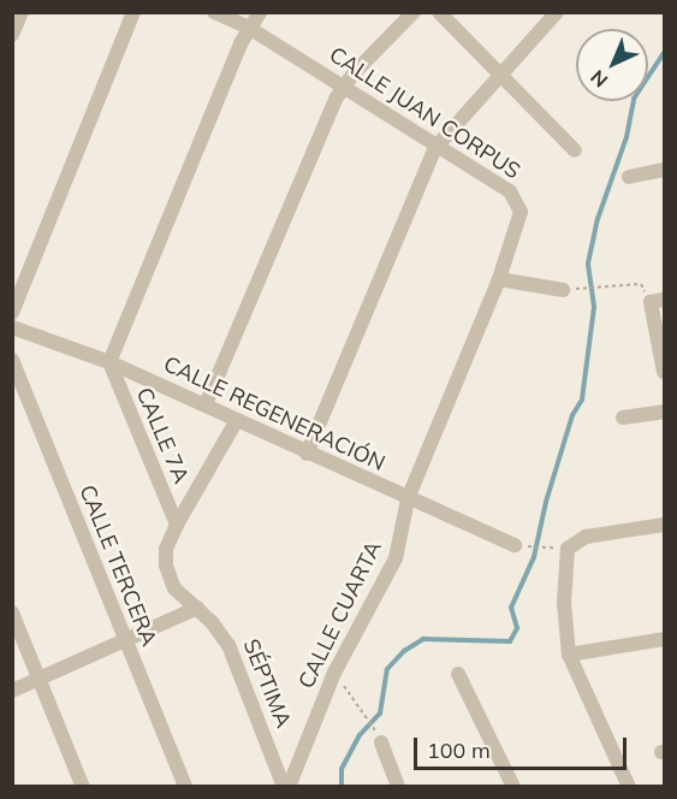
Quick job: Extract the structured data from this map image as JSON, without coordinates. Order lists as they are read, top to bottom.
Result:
{
  "streets": {
    "street": [
      "CALLE JUAN CORPUS",
      "CALLE REGENERACIÓN",
      "CALLE 7A",
      "CALLE TERCERA",
      "CALLE CUARTA",
      "SÉPTIMA"
    ]
  },
  "crossings": [
    ["CALLE JUAN CORPUS", "CALLE CUARTA"],
    ["CALLE REGENERACIÓN", "CALLE 7A"],
    ["CALLE REGENERACIÓN", "CALLE CUARTA"],
    ["CALLE REGENERACIÓN", "SÉPTIMA"],
    ["CALLE 7A", "SÉPTIMA"],
    ["CALLE CUARTA", "SÉPTIMA"]
  ],
  "scale_bar": "100 m",
  "north": "bottom left"
}
